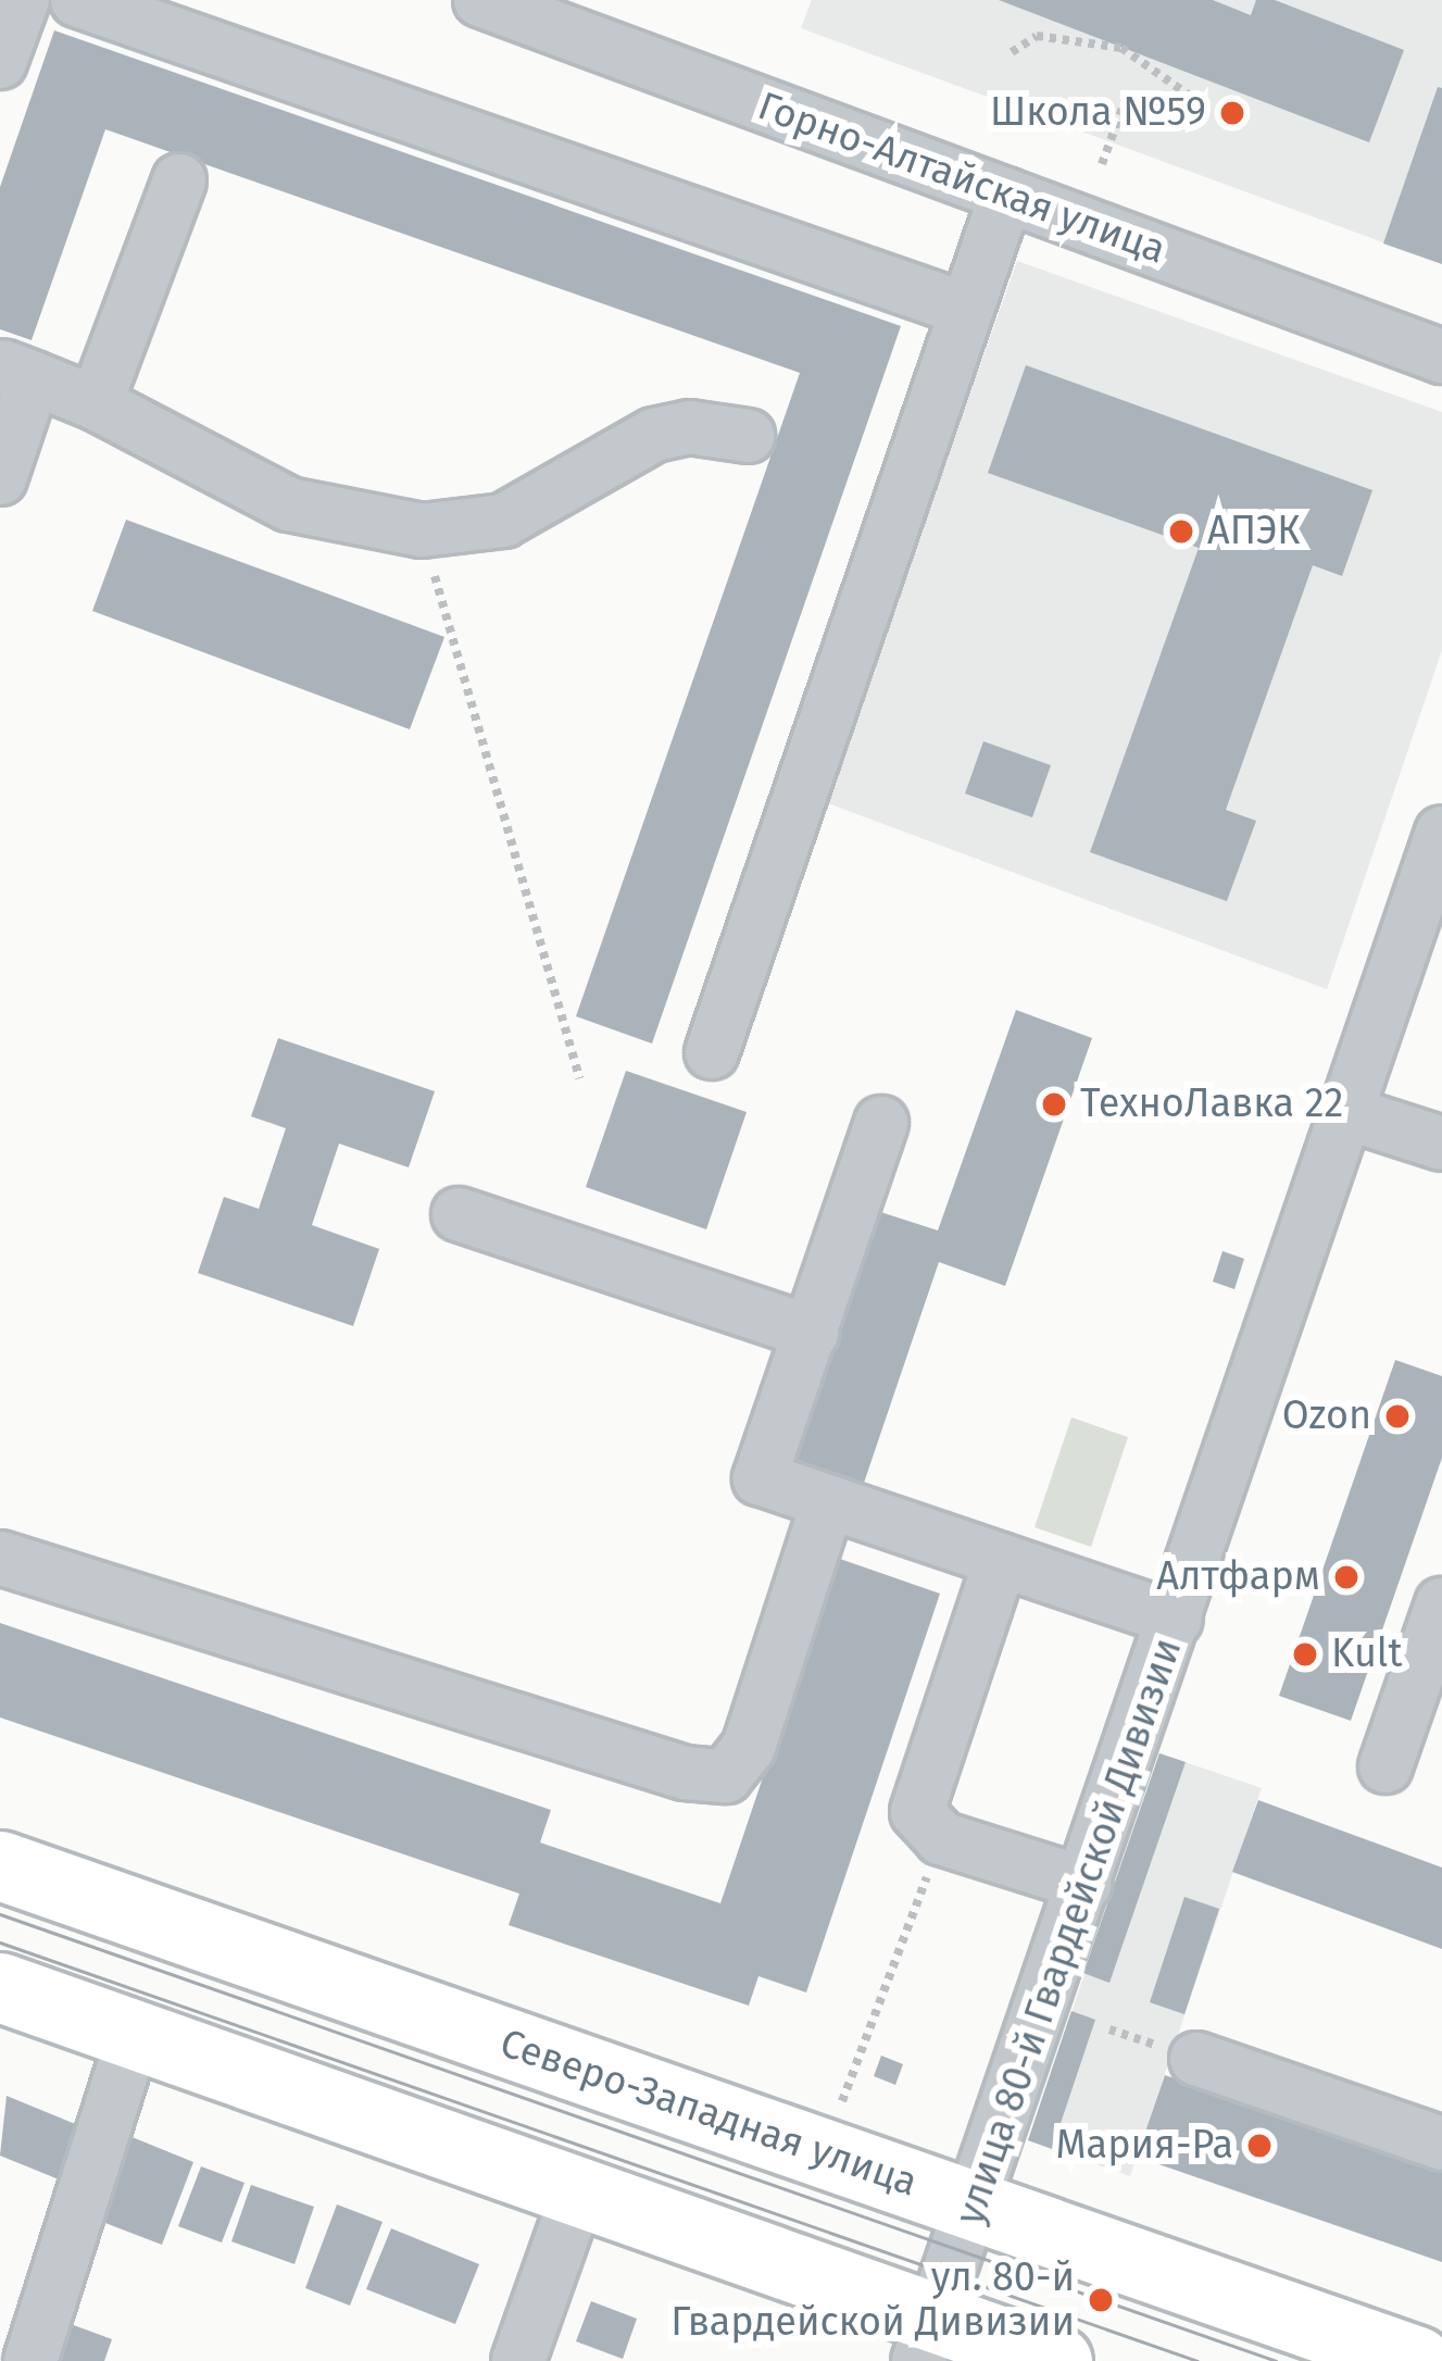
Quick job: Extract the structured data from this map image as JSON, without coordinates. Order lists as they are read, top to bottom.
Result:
{
  "streets": {
    "main road": ["Северо-Западная улица"],
    "street": ["Горно-Алтайская улица", "улица 80-й Гвардейской Дивизии"]
  },
  "crossings": [
    ["улица 80-й Гвардейской Дивизии", "Северо-Западная улица"]
  ],
  "places": [
    "Школа №59",
    "АПЭК",
    "ТехноЛавка 22",
    "Ozon",
    "Алтфарм",
    "Kult",
    "Мария-Ра",
    "ул. 80-й Гвардейской Дивизии"
  ]
}
